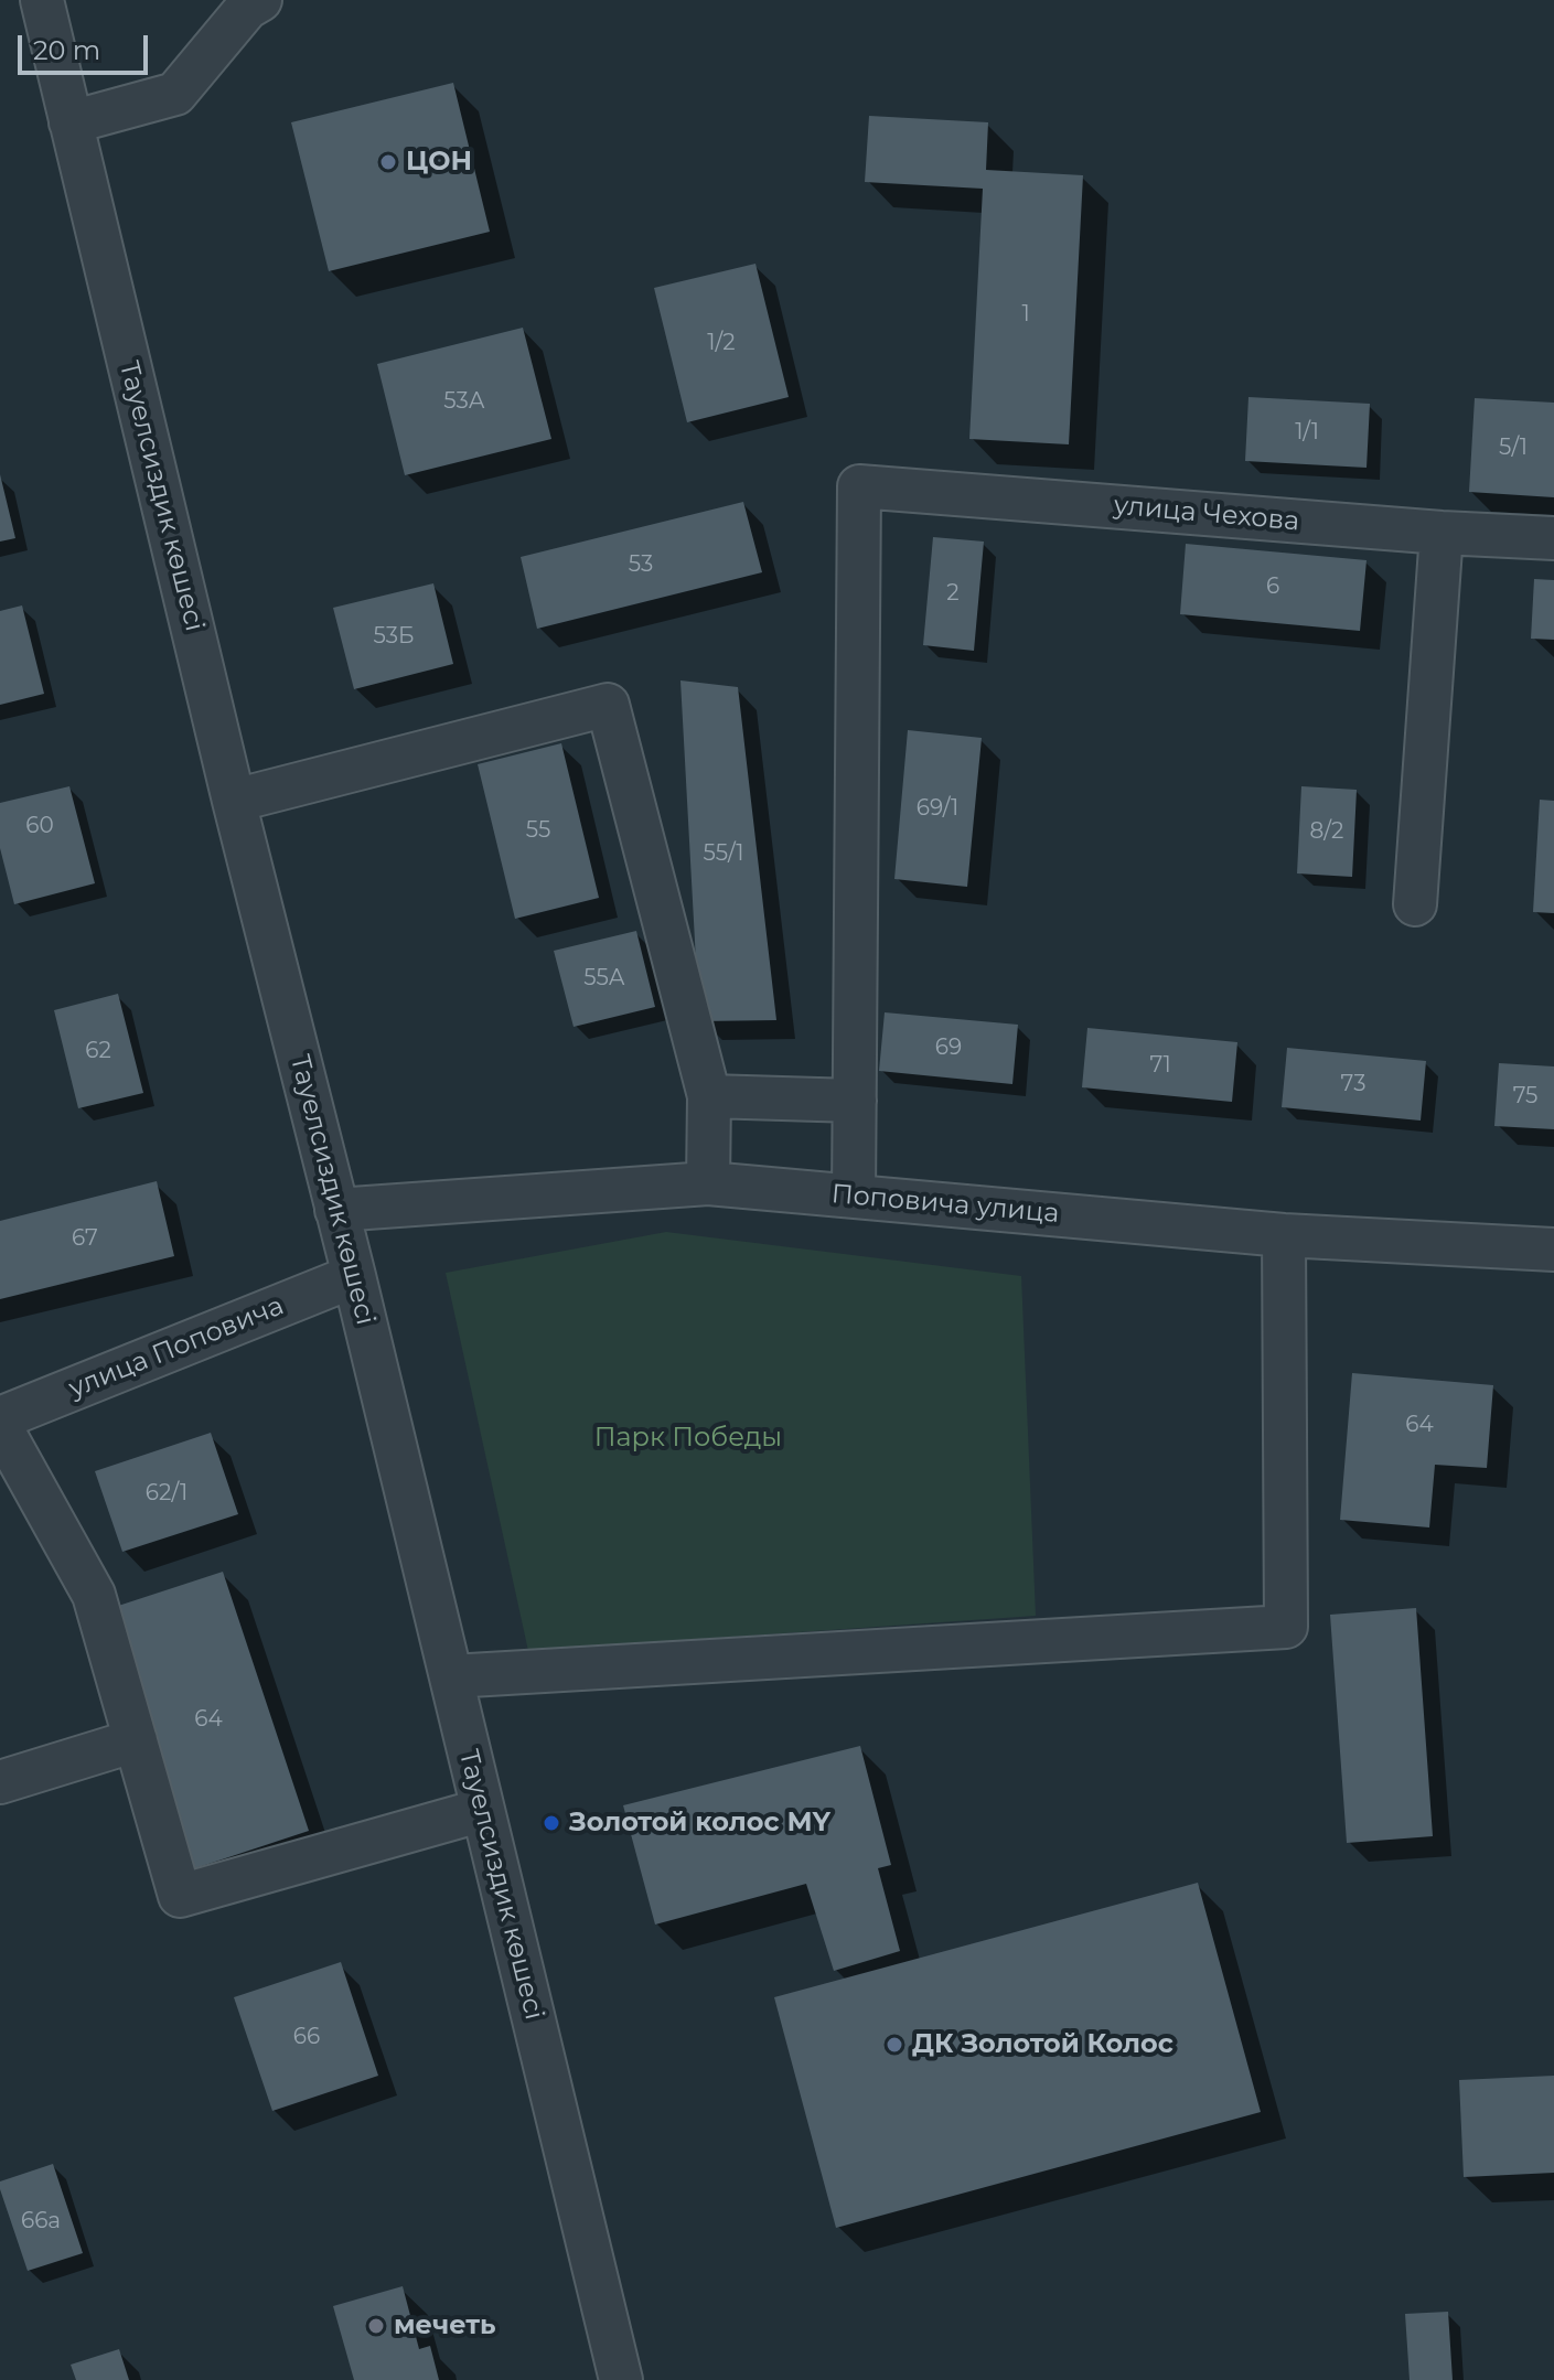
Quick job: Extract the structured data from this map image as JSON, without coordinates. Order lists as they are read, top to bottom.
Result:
{
  "streets": {
    "street": [
      "Тауелсиздик көшесі",
      "улица Чехова",
      "Поповича улица",
      "улица Поповича"
    ]
  },
  "crossings": [
    ["Тауелсиздик көшесі", "Поповича улица"],
    ["Тауелсиздик көшесі", "улица Поповича"]
  ],
  "parks": ["Парк Победы"],
  "places": [
    "ЦОН",
    "Золотой колос МҮ",
    "ДК Золотой Колос",
    "мечеть"
  ],
  "house_numbers": [
    "1",
    "1/2",
    "53А",
    "1/1",
    "5/1",
    "53",
    "6",
    "2",
    "53Б",
    "69/1",
    "60",
    "55",
    "8/2",
    "55/1",
    "55А",
    "69",
    "62",
    "71",
    "73",
    "75",
    "67",
    "64",
    "62/1",
    "64",
    "66",
    "66а"
  ],
  "scale_bar": "20 m"
}
